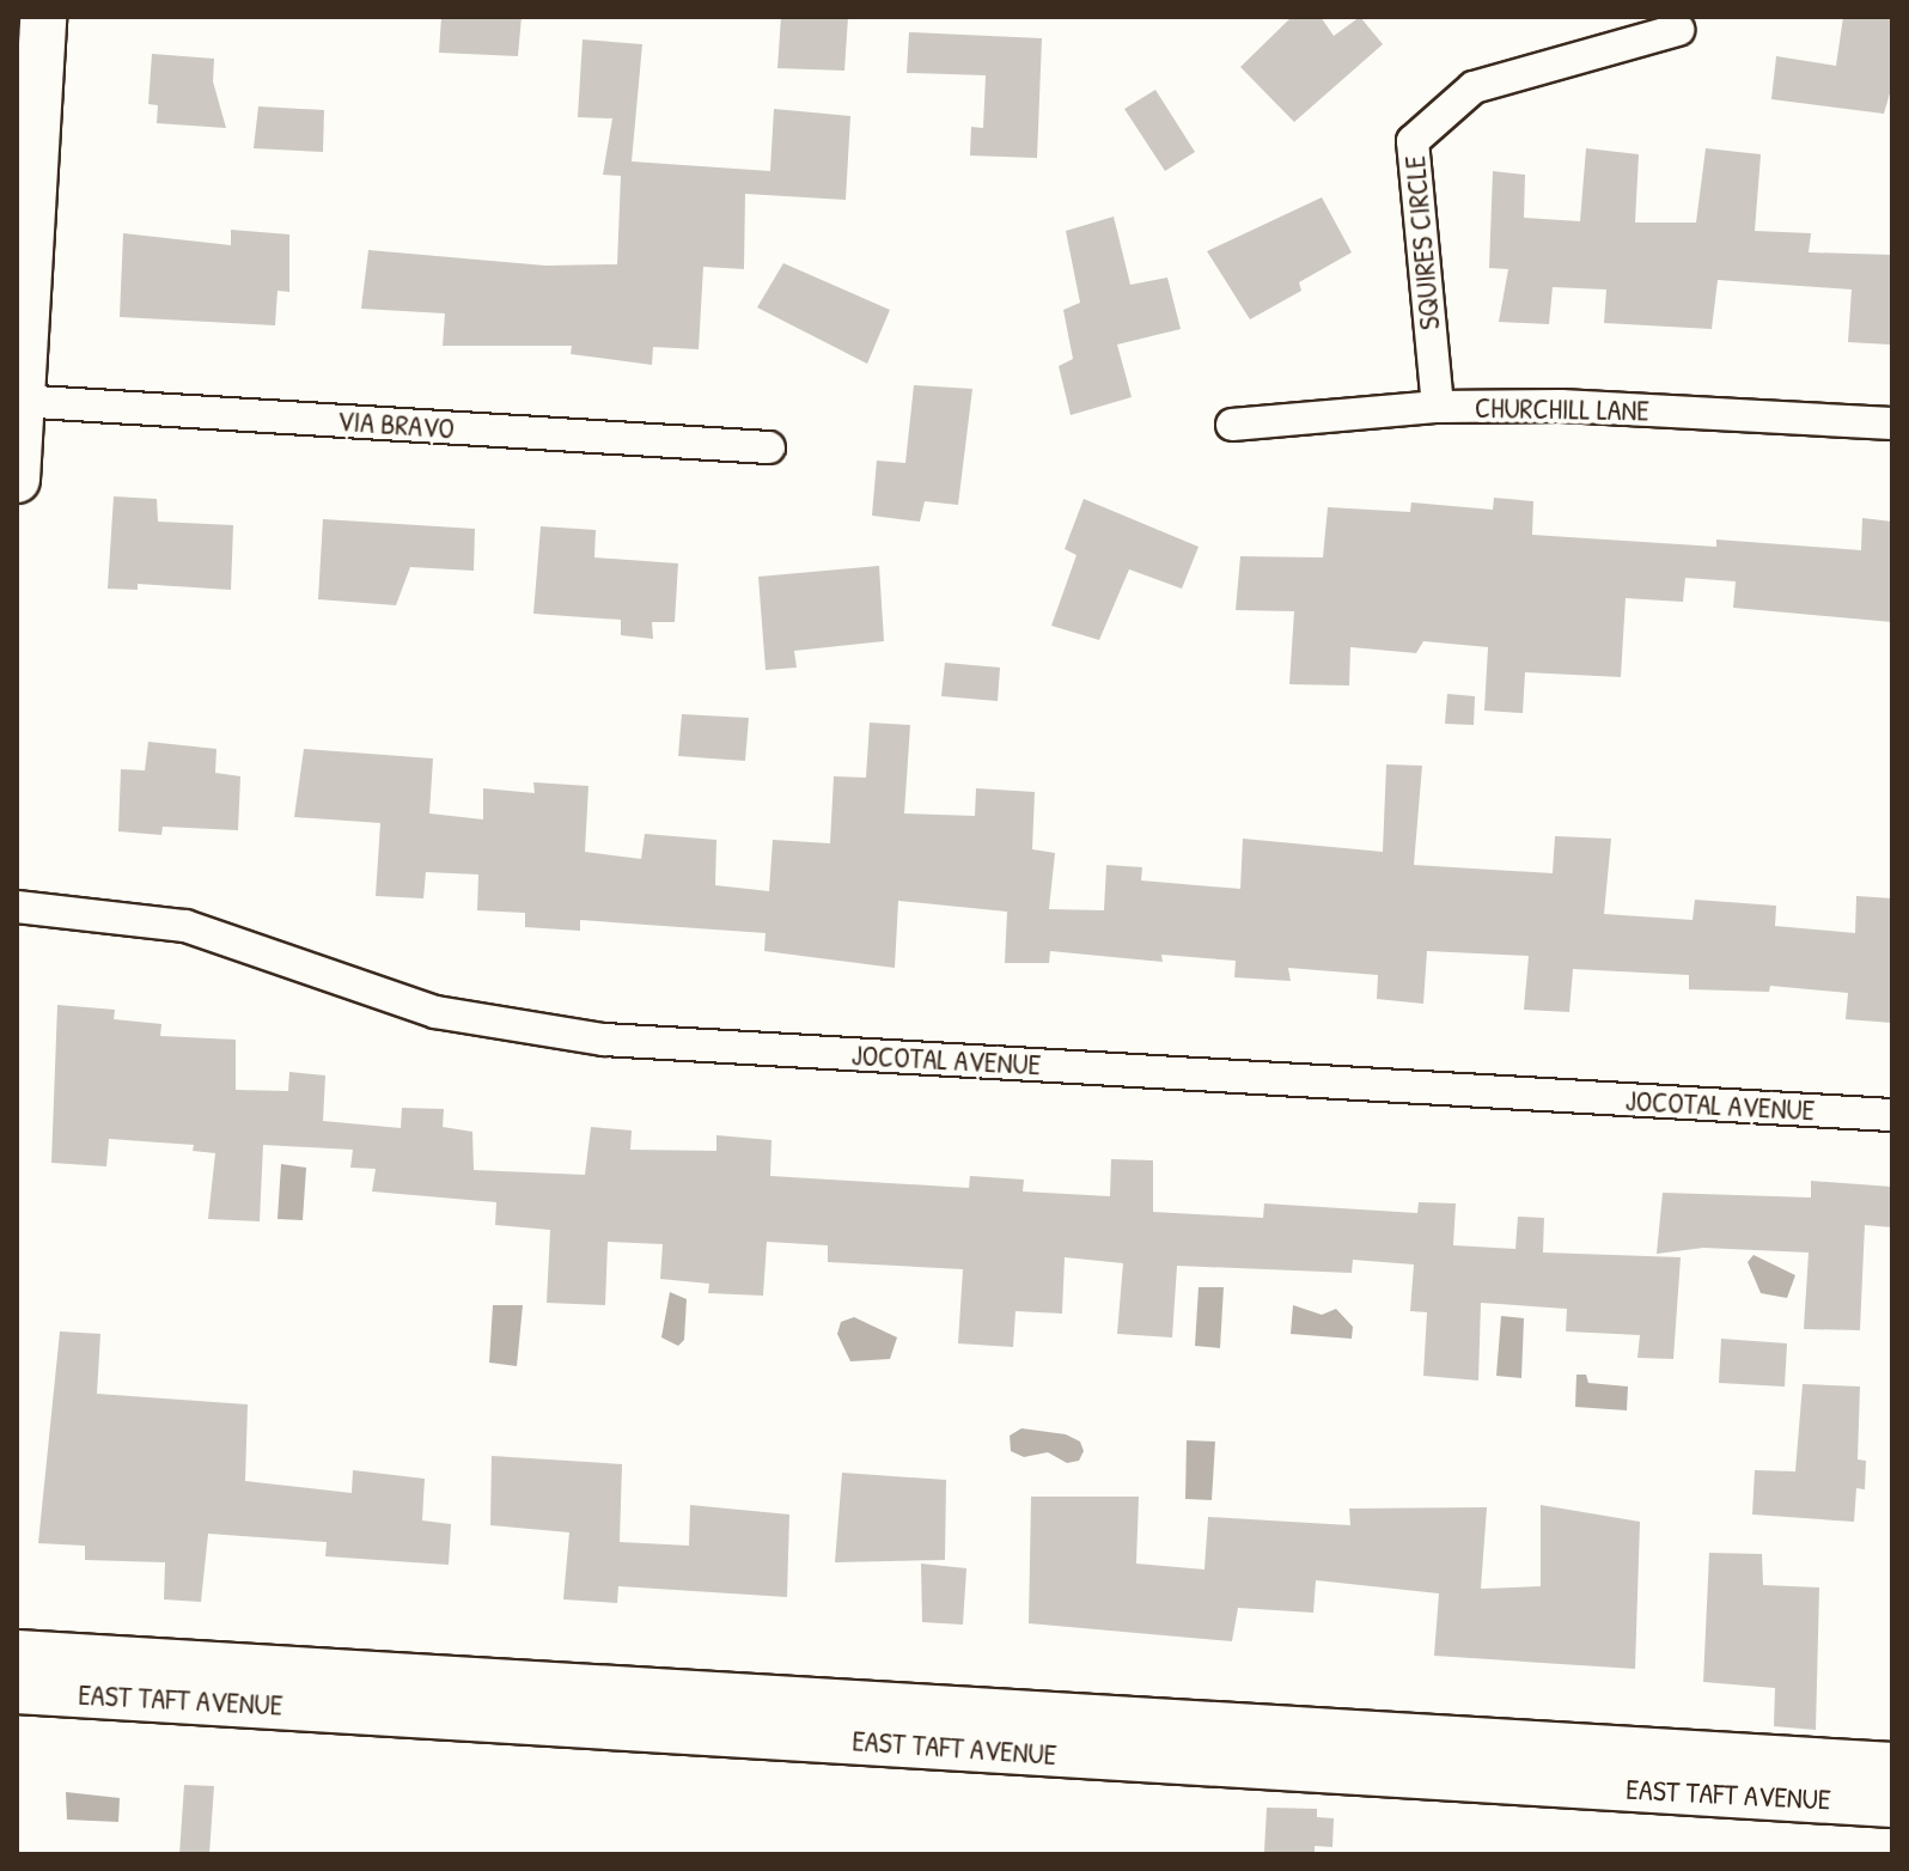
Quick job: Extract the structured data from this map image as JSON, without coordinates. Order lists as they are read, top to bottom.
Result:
{
  "streets": {
    "street": [
      "SQUIRES CIRCLE",
      "CHURCHILL LANE",
      "VIA BRAVO",
      "JOCOTAL AVENUE",
      "EAST TAFT AVENUE"
    ]
  },
  "crossings": [
    ["SQUIRES CIRCLE", "CHURCHILL LANE"]
  ]
}
